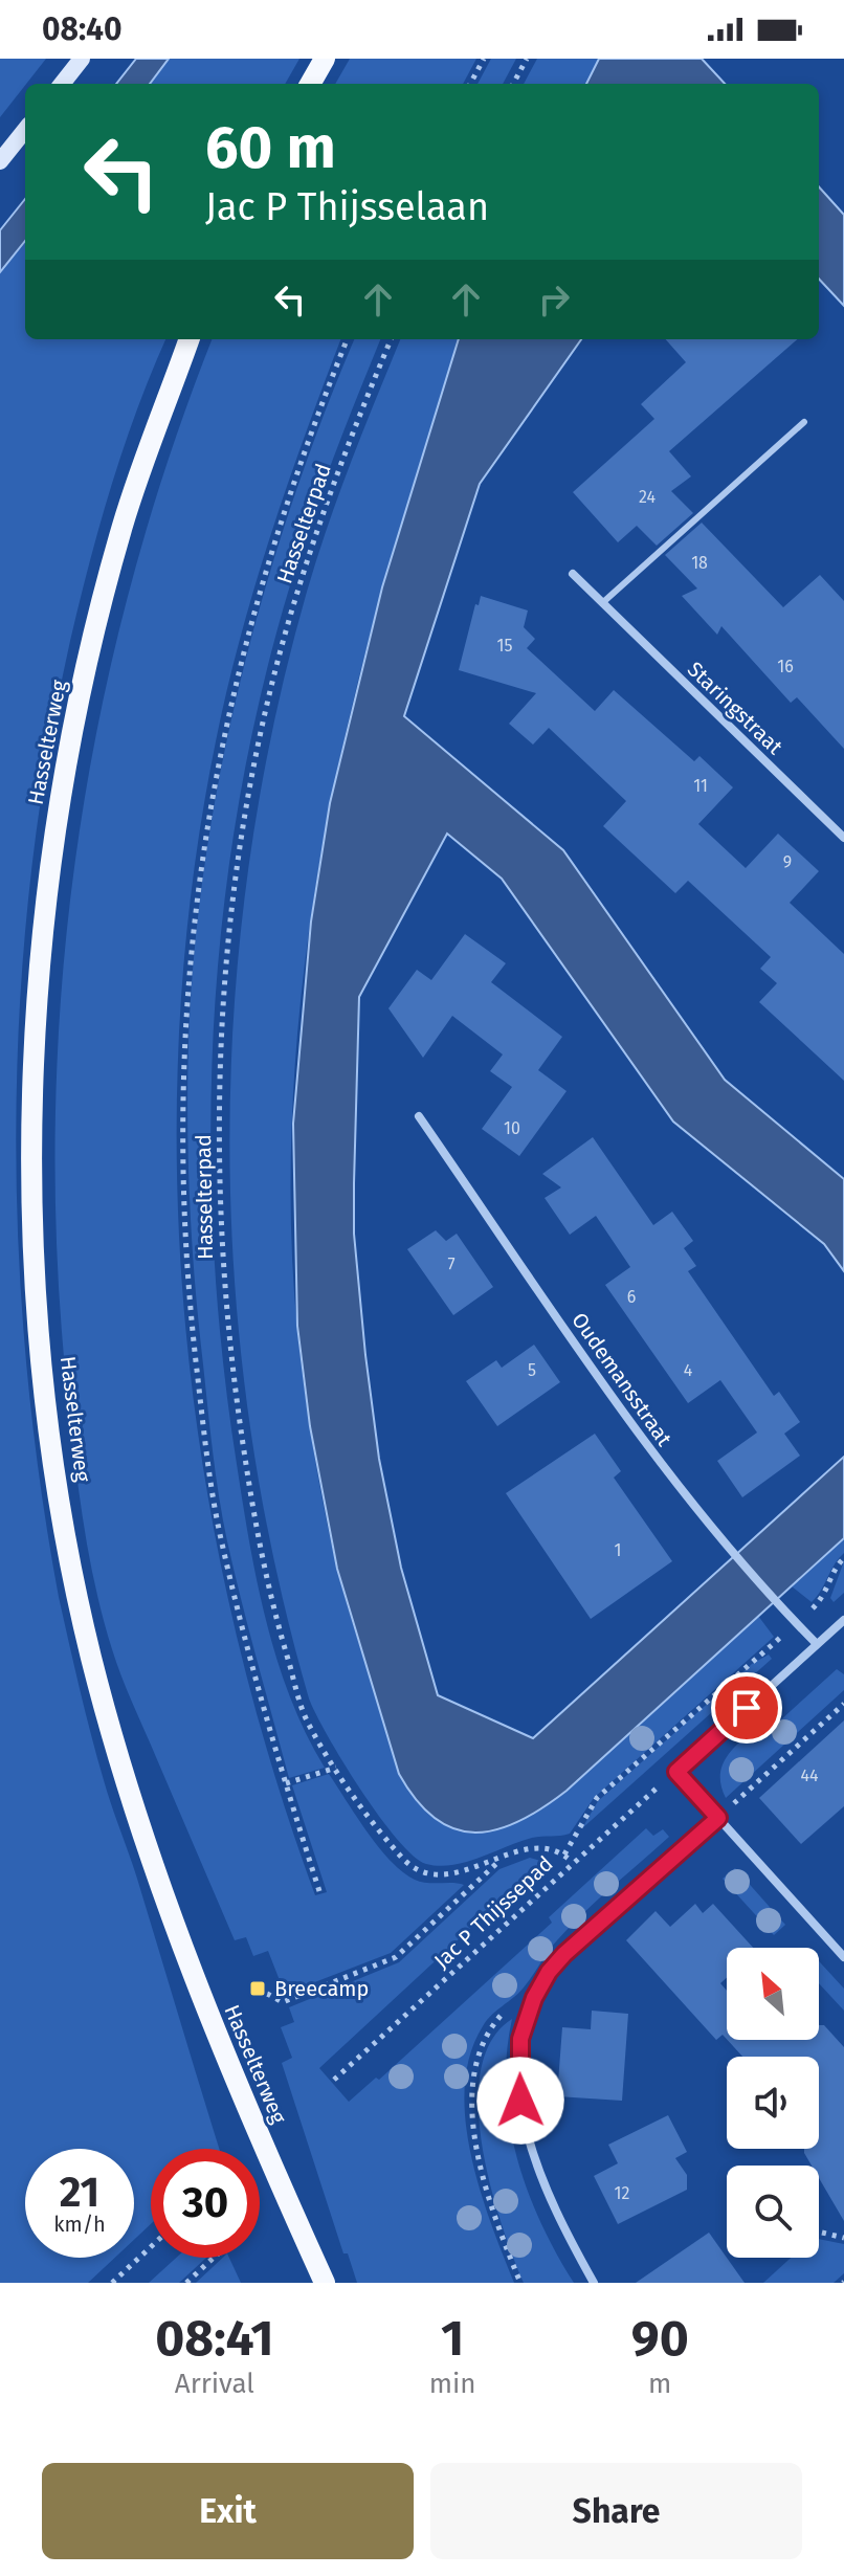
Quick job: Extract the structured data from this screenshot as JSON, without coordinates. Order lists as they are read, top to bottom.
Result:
{
  "streets": {
    "main road": ["Hasselterweg"],
    "street": ["Staringstraat", "Oudemansstraat"],
    "path": ["Hasselterpad", "Jac P Thijssepad"]
  },
  "places": {
    "transit": ["Breecamp"]
  },
  "house_numbers": [
    "24",
    "18",
    "15",
    "16",
    "11",
    "9",
    "10",
    "7",
    "6",
    "5",
    "4",
    "1",
    "44",
    "12"
  ],
  "north": "top left",
  "page": {
    "status": "08:40",
    "turn": ["60 m", "Jac P Thijsselaan"],
    "speed": "21 km/h",
    "limit": "30",
    "eta": [
      "08:41",
      "Arrival",
      "1",
      "min",
      "90",
      "m"
    ],
    "buttons": ["Exit", "Share"]
  }
}
